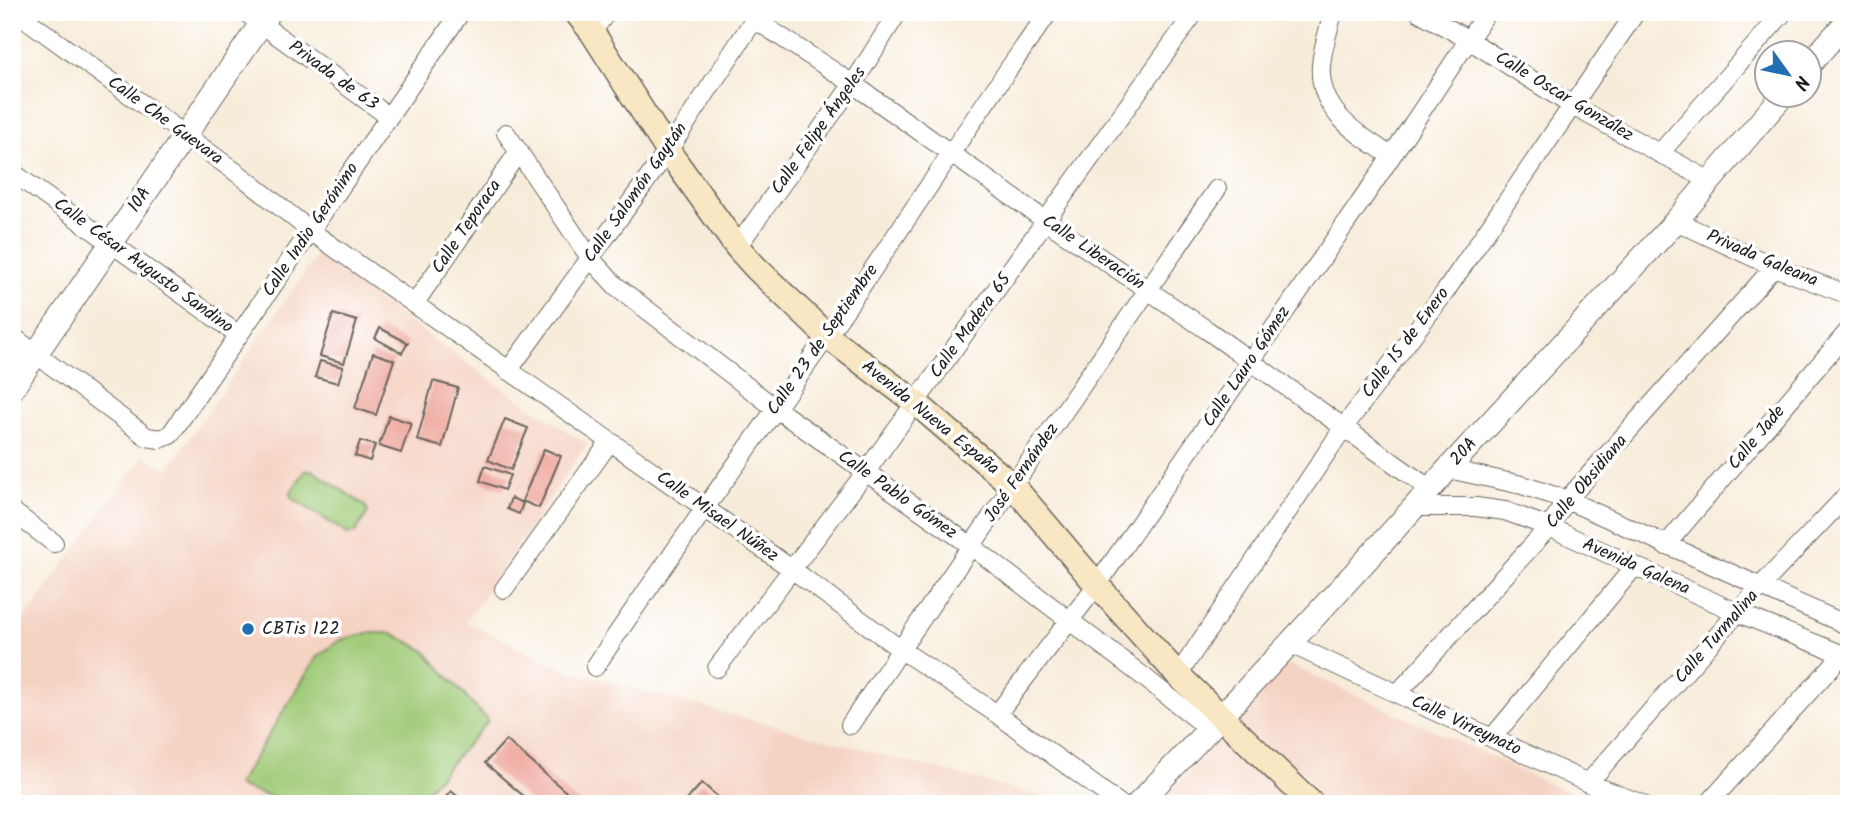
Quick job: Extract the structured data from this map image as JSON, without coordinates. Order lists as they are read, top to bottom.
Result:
{
  "streets": {
    "main road": ["Avenida Nueva España"],
    "street": [
      "Privada de 63",
      "Calle Oscar González",
      "Calle Che Guevara",
      "Calle Felipe Ángeles",
      "Calle Salomón Gaytán",
      "10A",
      "Calle Teporaca",
      "Calle Indio Gerónimo",
      "Calle Liberación",
      "Privada Galeana",
      "Calle César Augusto Sandino",
      "Calle Madera 65",
      "Calle 23 de Septiembre",
      "Calle 15 de Enero",
      "Calle Lauro Gómez",
      "Calle Jade",
      "20A",
      "José Fernández",
      "Calle Obsidiana",
      "Calle Pablo Gómez",
      "Calle Misael Núñez",
      "Avenida Galena",
      "Calle Turmalina",
      "Calle Virreynato"
    ]
  },
  "crossings": [
    ["Privada de 63", "10A"],
    ["Privada de 63", "Calle Indio Gerónimo"],
    ["Calle Oscar González", "Calle 15 de Enero"],
    ["Calle Oscar González", "Calle Lauro Gómez"],
    ["Calle Oscar González", "20A"],
    ["Calle Che Guevara", "10A"],
    ["Calle Che Guevara", "Calle Indio Gerónimo"],
    ["Calle Che Guevara", "Calle Misael Núñez"],
    ["Calle Felipe Ángeles", "Calle Liberación"],
    ["Calle Felipe Ángeles", "Avenida Nueva España"],
    ["Calle Salomón Gaytán", "Calle Liberación"],
    ["Calle Salomón Gaytán", "Avenida Nueva España"],
    ["Calle Salomón Gaytán", "Calle Pablo Gómez"],
    ["Calle Salomón Gaytán", "Calle Misael Núñez"],
    ["10A", "Calle Indio Gerónimo"],
    ["10A", "Calle César Augusto Sandino"],
    ["Calle Teporaca", "Calle Misael Núñez"],
    ["Calle Indio Gerónimo", "Calle César Augusto Sandino"],
    ["Calle Indio Gerónimo", "Calle Misael Núñez"],
    ["Calle Liberación", "Calle Madera 65"],
    ["Calle Liberación", "Calle 23 de Septiembre"],
    ["Calle Liberación", "Calle 15 de Enero"],
    ["Calle Liberación", "Calle Lauro Gómez"],
    ["Calle Liberación", "20A"],
    ["Calle Liberación", "José Fernández"],
    ["Privada Galeana", "20A"],
    ["Privada Galeana", "Calle Obsidiana"],
    ["Calle Madera 65", "Avenida Nueva España"],
    ["Calle Madera 65", "Calle Pablo Gómez"],
    ["Calle Madera 65", "Calle Misael Núñez"],
    ["Calle 23 de Septiembre", "Avenida Nueva España"],
    ["Calle 23 de Septiembre", "Calle Pablo Gómez"],
    ["Calle 23 de Septiembre", "Calle Misael Núñez"],
    ["Calle 15 de Enero", "Avenida Nueva España"],
    ["Calle Lauro Gómez", "Avenida Nueva España"],
    ["Calle Lauro Gómez", "Calle Pablo Gómez"],
    ["Calle Lauro Gómez", "Calle Misael Núñez"],
    ["Avenida Nueva España", "20A"],
    ["Avenida Nueva España", "José Fernández"],
    ["Avenida Nueva España", "Calle Pablo Gómez"],
    ["Calle Jade", "Avenida Galena"],
    ["20A", "Calle Pablo Gómez"],
    ["20A", "Avenida Galena"],
    ["20A", "Calle Virreynato"],
    ["José Fernández", "Calle Pablo Gómez"],
    ["José Fernández", "Calle Misael Núñez"],
    ["Calle Obsidiana", "Avenida Galena"],
    ["Calle Obsidiana", "Calle Virreynato"],
    ["Avenida Galena", "Calle Turmalina"],
    ["Calle Turmalina", "Calle Virreynato"]
  ],
  "places": ["CBTis 122"],
  "north": "bottom right"
}
